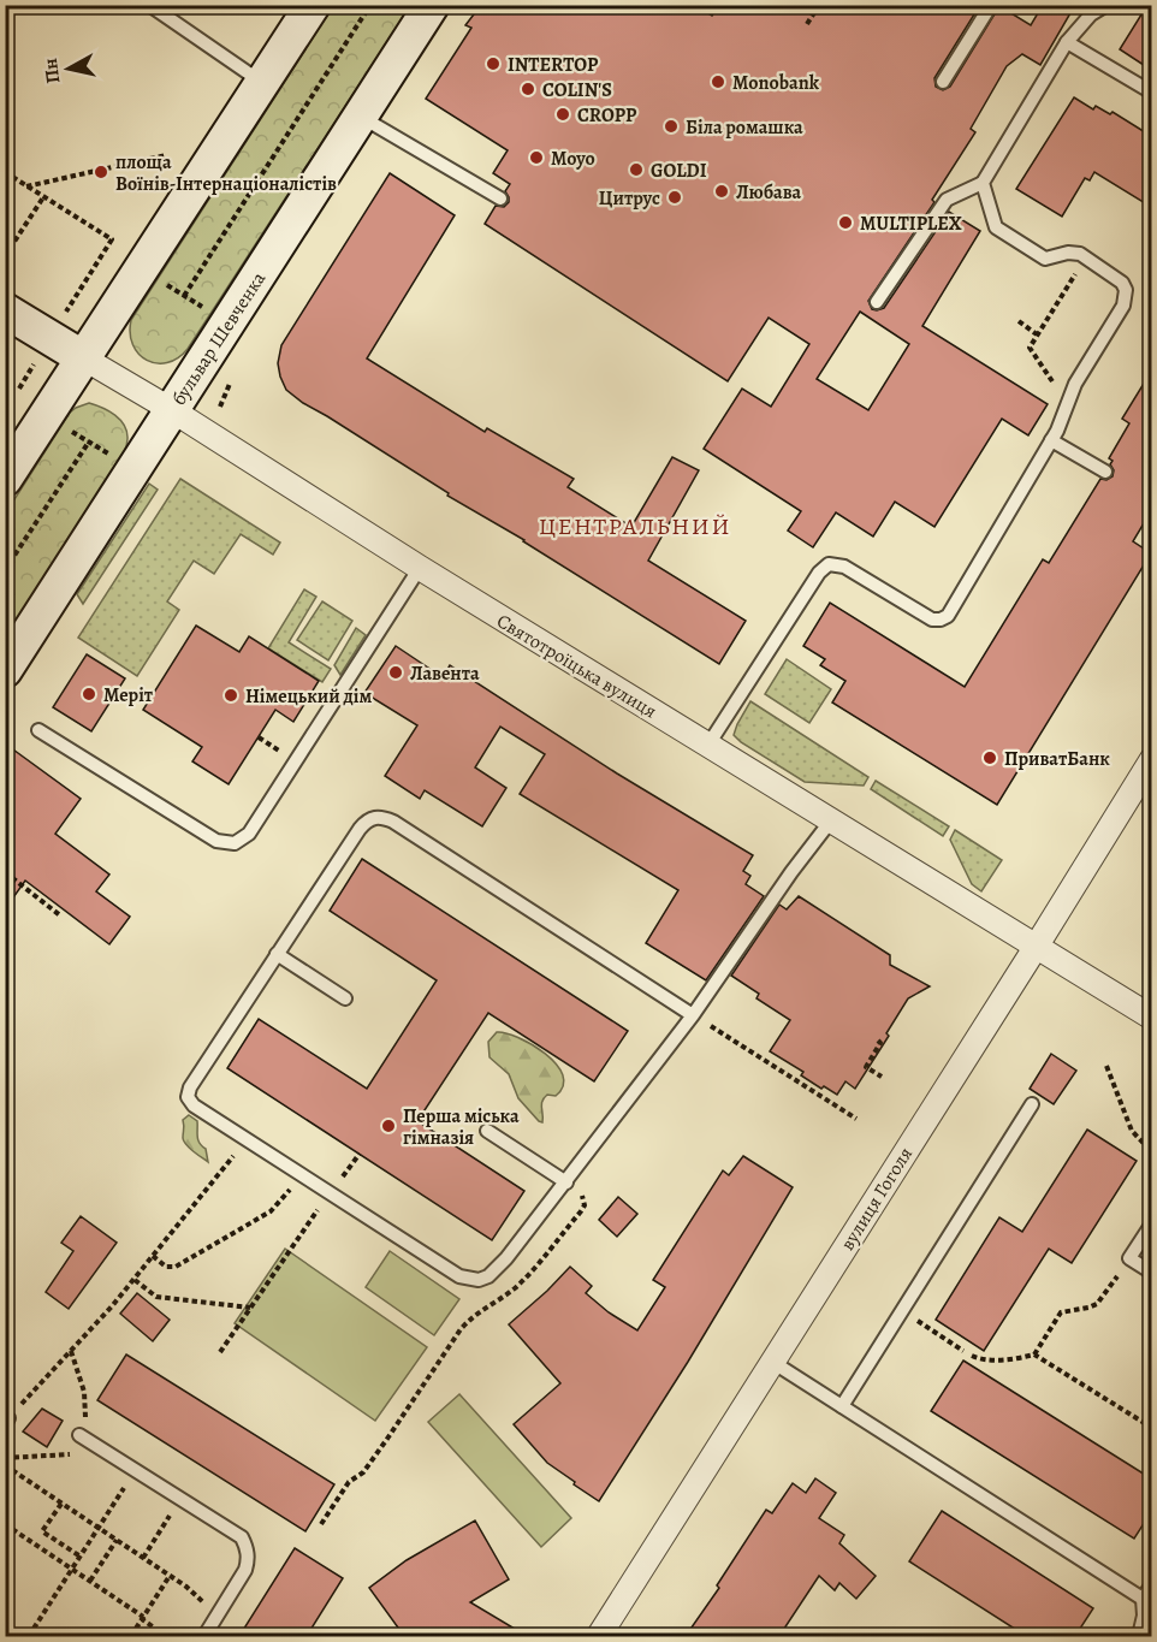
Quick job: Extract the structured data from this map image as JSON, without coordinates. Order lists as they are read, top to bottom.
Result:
{
  "streets": {
    "main road": ["бульвар Шевченка", "Святотроїцька вулиця"],
    "street": ["вулиця Гоголя"]
  },
  "crossings": [
    ["бульвар Шевченка", "Святотроїцька вулиця"],
    ["Святотроїцька вулиця", "вулиця Гоголя"]
  ],
  "districts": ["ЦЕНТРАЛЬНИЙ"],
  "places": [
    "INTERTOP",
    "Monobank",
    "COLIN'S",
    "CROPP",
    "Біла ромашка",
    "Moyo",
    "GOLDI",
    "площа Воїнів-Інтернаціоналістів",
    "Любава",
    "Цитрус",
    "MULTIPLEX",
    "Лавента",
    "Меріт",
    "Німецький дім",
    "ПриватБанк",
    "Перша міська гімназія"
  ],
  "north": "left"
}
